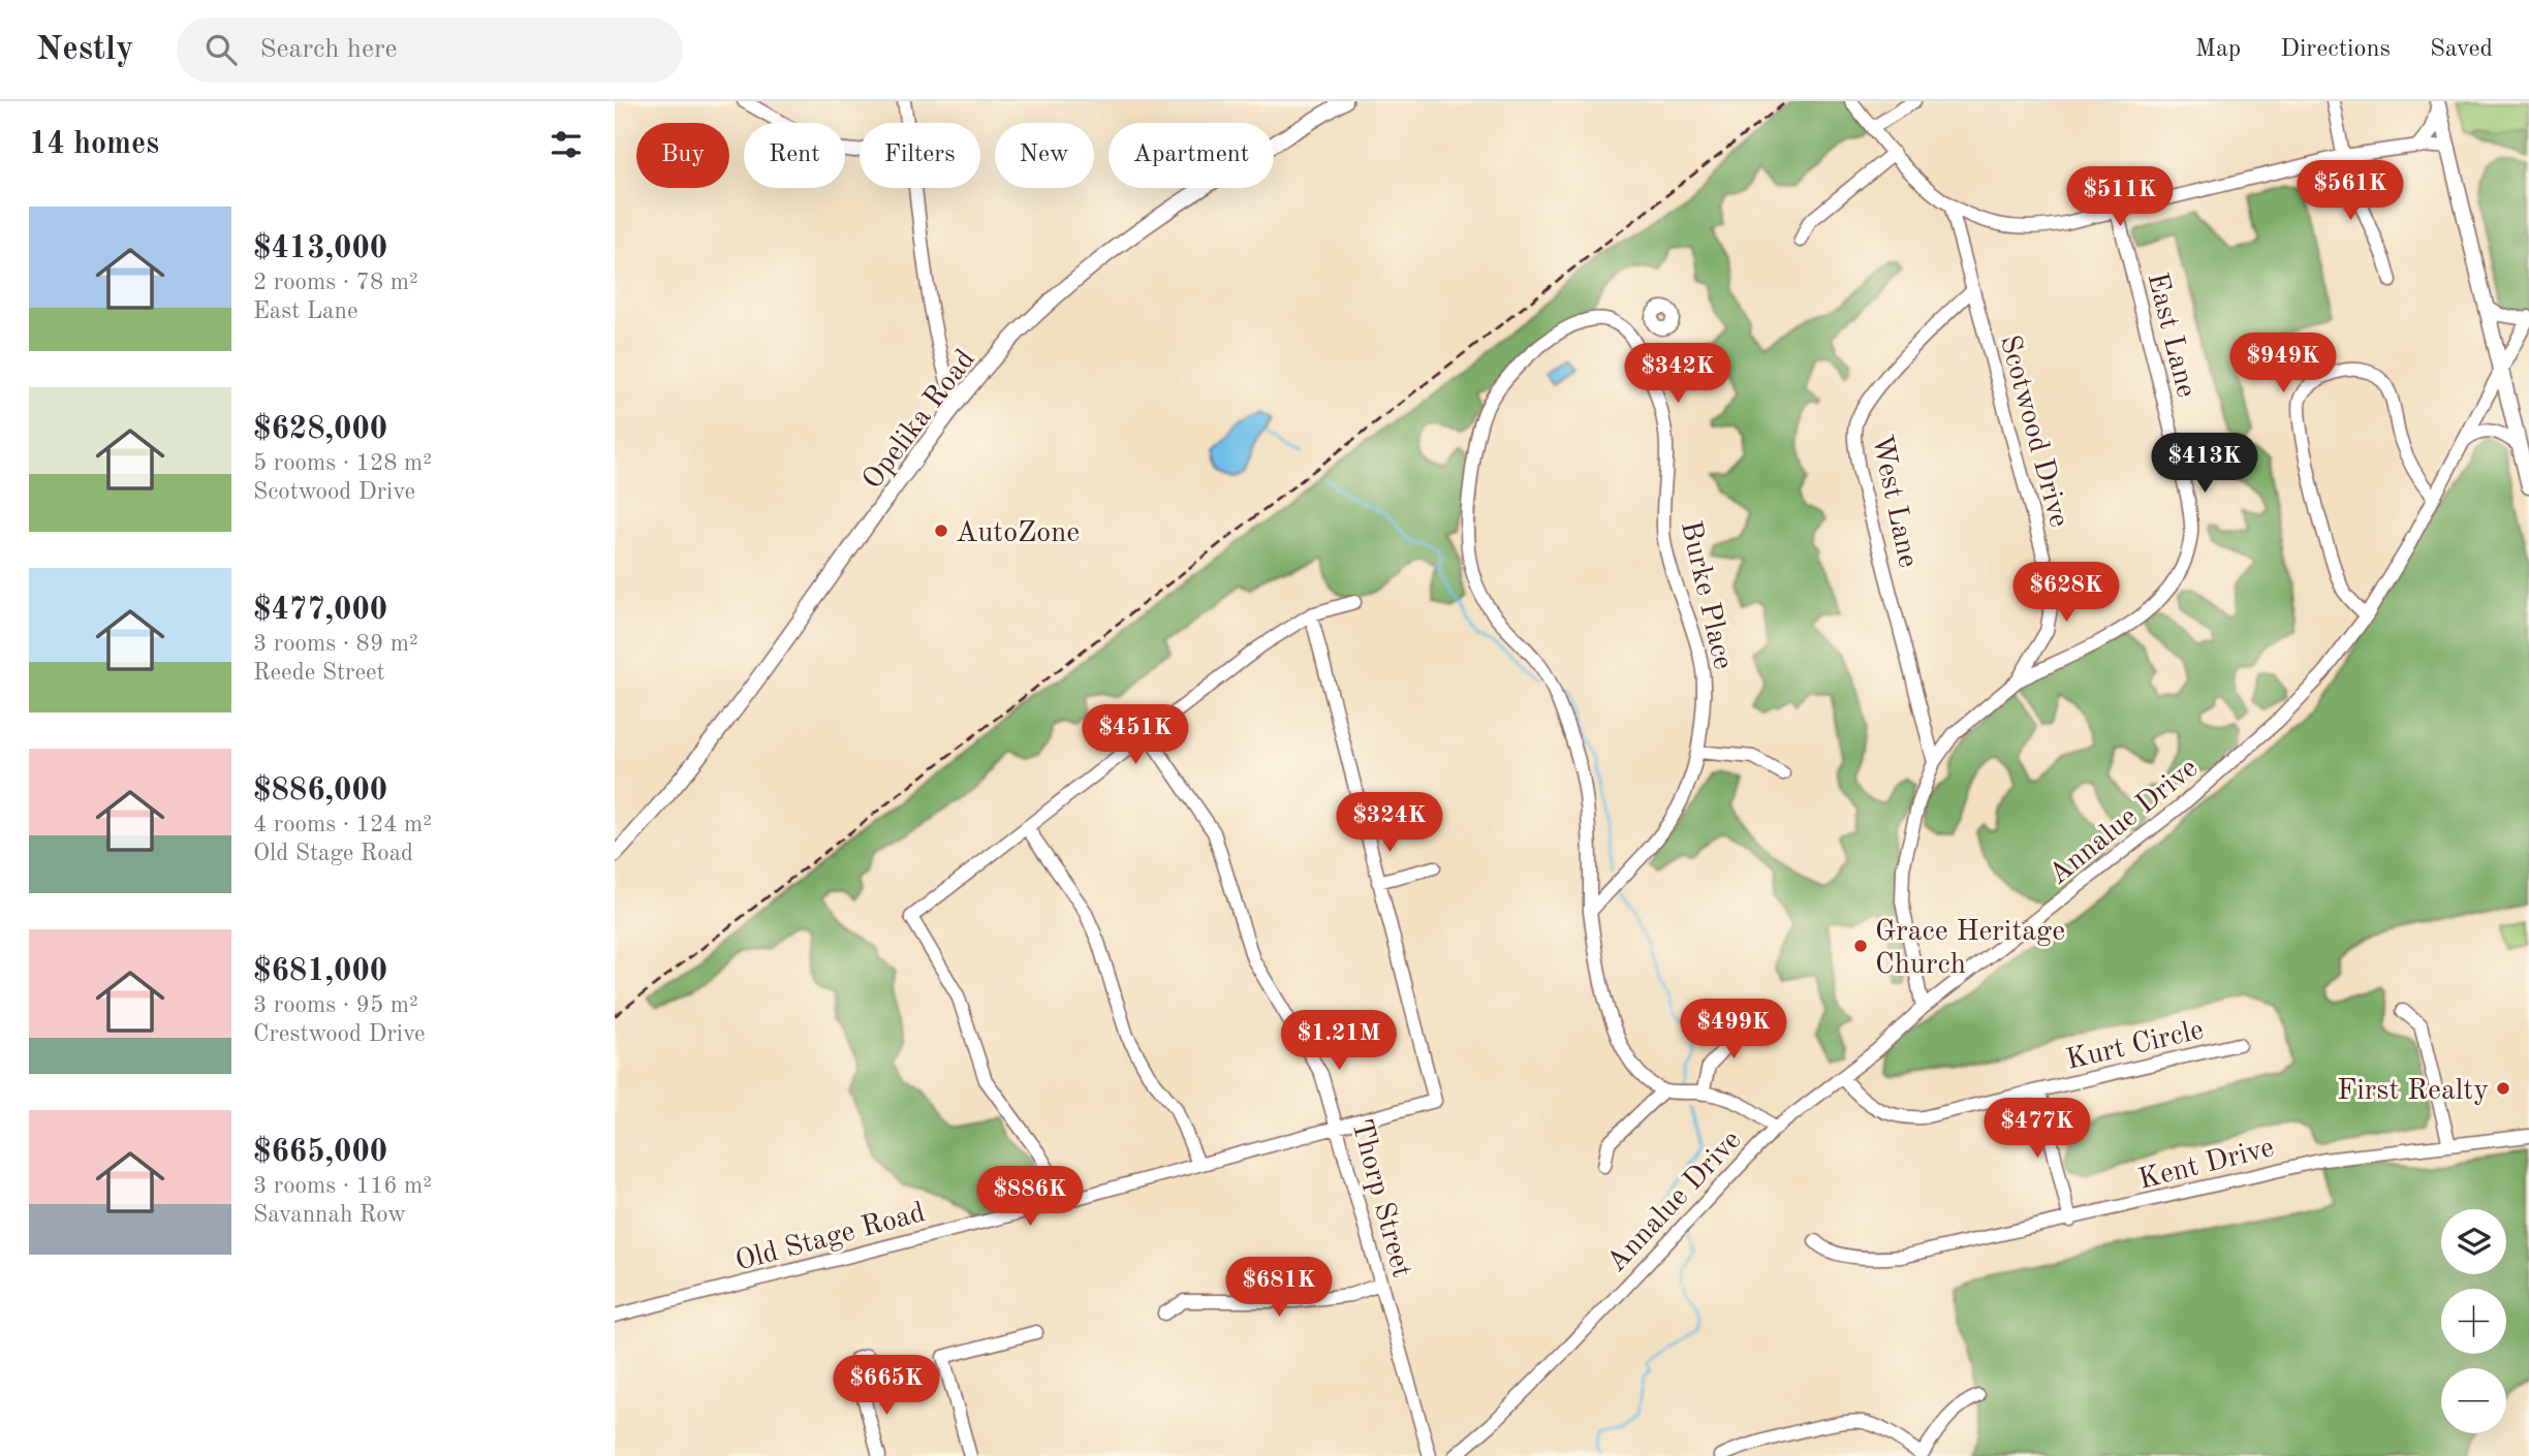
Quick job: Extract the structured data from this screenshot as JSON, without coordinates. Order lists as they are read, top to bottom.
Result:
{
  "streets": {
    "main road": ["Opelika Road"],
    "street": [
      "East Lane",
      "Scotwood Drive",
      "West Lane",
      "Burke Place",
      "Annalue Drive",
      "Kurt Circle",
      "Kent Drive",
      "Thorp Street",
      "Old Stage Road"
    ]
  },
  "crossings": [
    ["East Lane", "Scotwood Drive"],
    ["Scotwood Drive", "West Lane"],
    ["Scotwood Drive", "Annalue Drive"],
    ["Annalue Drive", "Kurt Circle"],
    ["Thorp Street", "Old Stage Road"]
  ],
  "places": ["AutoZone", "Grace Heritage Church", "First Realty"],
  "page": {
    "header": "Nestly",
    "search": "Search here",
    "nav": ["Map", "Directions", "Saved"],
    "heading": "14 homes",
    "chip": [
      "Buy",
      "Rent",
      "Filters",
      "New",
      "Apartment"
    ],
    "price": [
      "$561K",
      "$511K",
      "$949K",
      "$342K",
      "$413K",
      "$628K",
      "$451K",
      "$324K",
      "$499K",
      "$1.21M",
      "$477K",
      "$886K",
      "$681K",
      "$665K"
    ],
    "list": [
      {
        "name": "$413,000",
        "note": "2 rooms · 78 m² · East Lane"
      },
      {
        "name": "$628,000",
        "note": "5 rooms · 128 m² · Scotwood Drive"
      },
      {
        "name": "$477,000",
        "note": "3 rooms · 89 m² · Reede Street"
      },
      {
        "name": "$886,000",
        "note": "4 rooms · 124 m² · Old Stage Road"
      },
      {
        "name": "$681,000",
        "note": "3 rooms · 95 m² · Crestwood Drive"
      },
      {
        "name": "$665,000",
        "note": "3 rooms · 116 m² · Savannah Row"
      }
    ],
    "map_buttons": ["+", "−"]
  }
}
